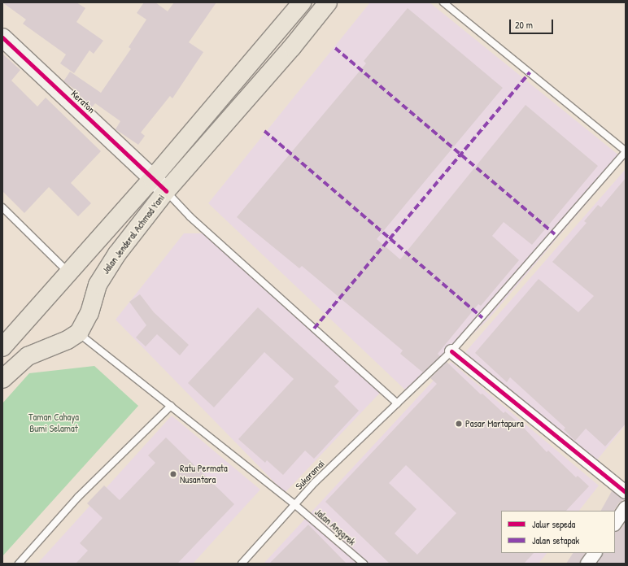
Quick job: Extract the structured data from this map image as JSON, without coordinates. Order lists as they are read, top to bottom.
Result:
{
  "streets": {
    "highway": ["Jalan Jenderal Achmad Yani"],
    "street": ["Keraton"],
    "lane": ["Sukaramai", "Jalan Anggrek"]
  },
  "crossings": [
    ["Keraton", "Jalan Jenderal Achmad Yani"],
    ["Jalan Jenderal Achmad Yani", "Jalan Anggrek"],
    ["Sukaramai", "Jalan Anggrek"]
  ],
  "parks": ["Taman Cahaya Bumi Selamat"],
  "places": ["Pasar Martapura", "Ratu Permata Nusantara"],
  "legend": ["Jalur sepeda", "Jalan setapak"],
  "scale_bar": "20 m"
}
